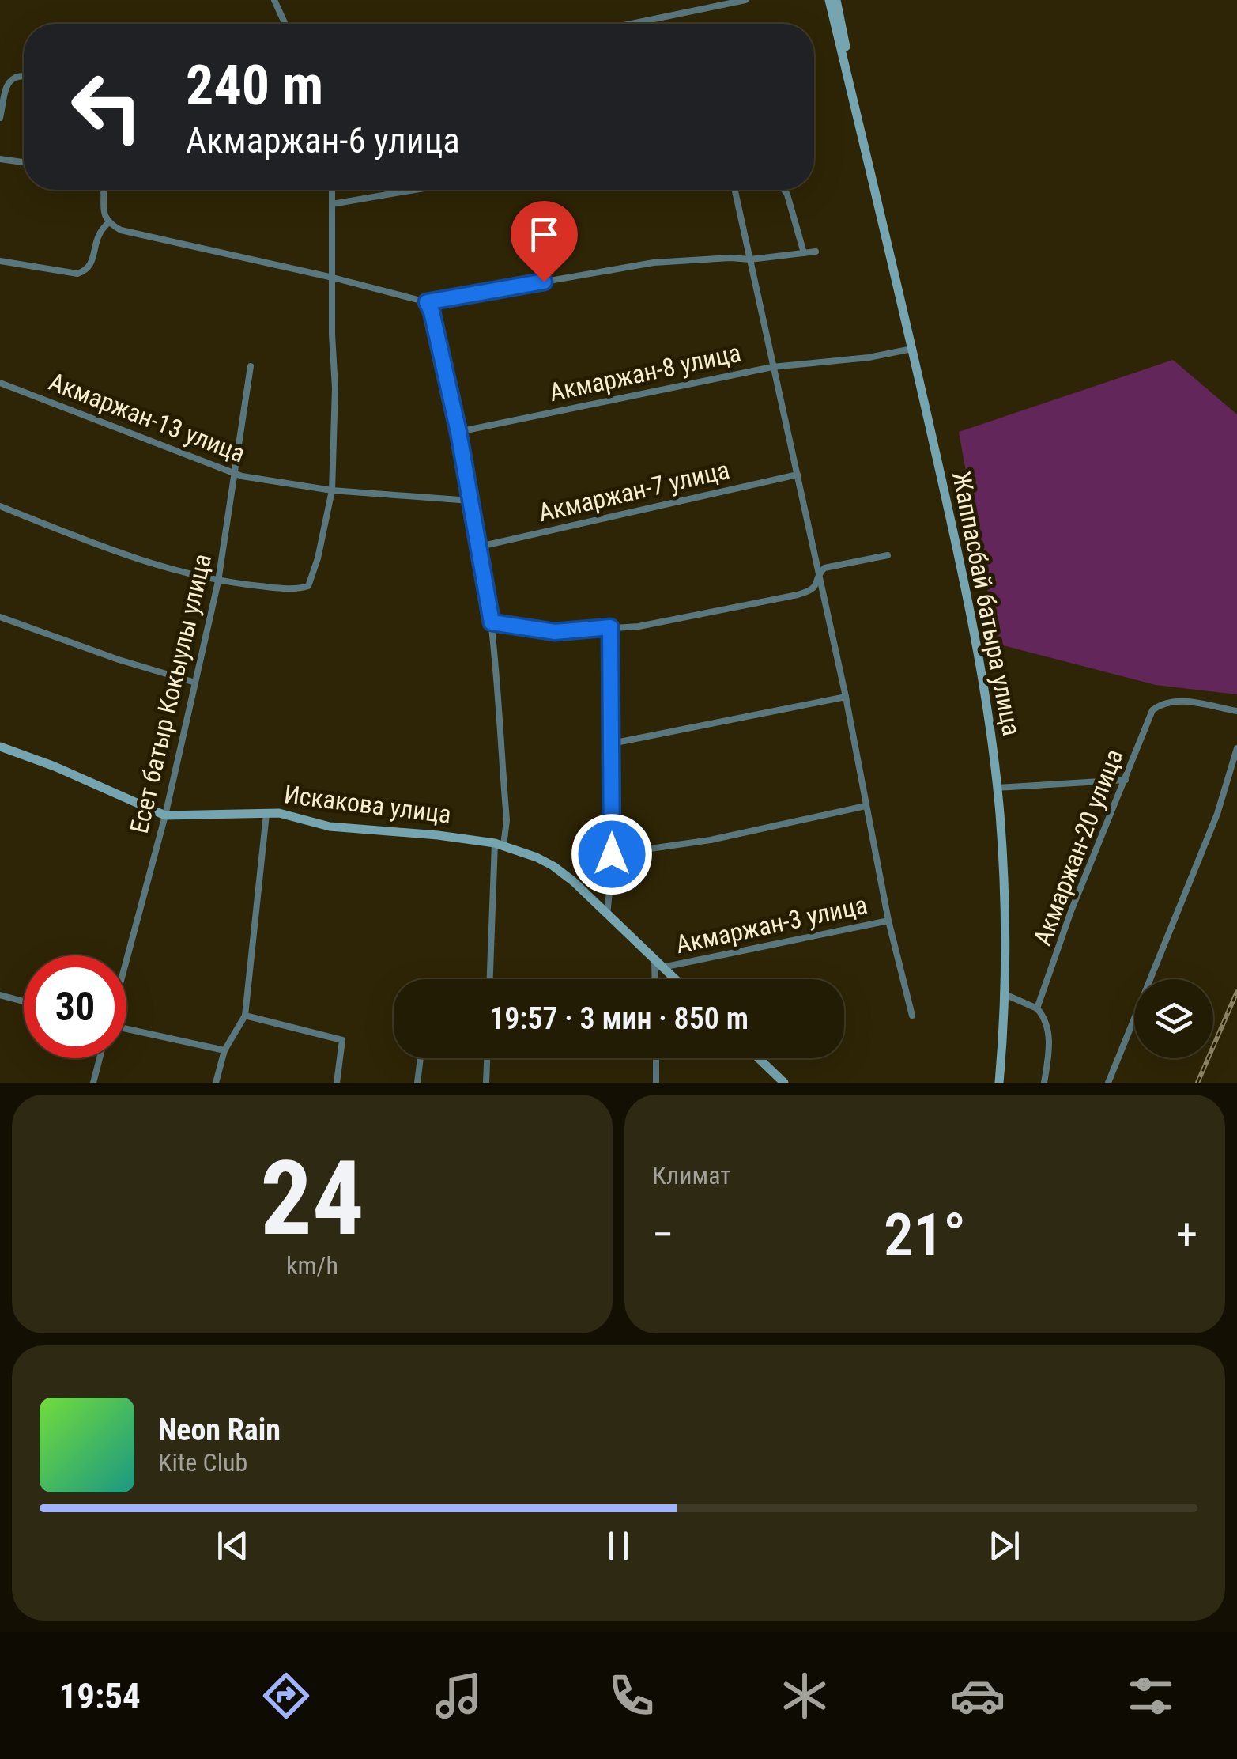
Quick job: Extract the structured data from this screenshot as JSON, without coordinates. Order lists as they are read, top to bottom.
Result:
{
  "streets": {
    "main road": ["Жаппасбай батыра улица", "Искакова улица"],
    "street": [
      "Акмаржан-8 улица",
      "Акмаржан-13 улица",
      "Акмаржан-7 улица",
      "Есет батыр Кокыулы улица",
      "Акмаржан-20 улица",
      "Акмаржан-3 улица"
    ]
  },
  "crossings": [
    ["Акмаржан-8 улица", "Жаппасбай батыра улица"],
    ["Акмаржан-13 улица", "Есет батыр Кокыулы улица"],
    ["Есет батыр Кокыулы улица", "Искакова улица"],
    ["Искакова улица", "Акмаржан-3 улица"]
  ],
  "page": {
    "turn": ["240 m", "Акмаржан-6 улица"],
    "limit": "30",
    "trip": "19:57 · 3 мин · 850 m",
    "tile": [
      ["24", "km/h"],
      "Климат"
    ],
    "heat": ["−", "21°", "+"],
    "song": ["Neon Rain", "Kite Club"],
    "tabs": "19:54"
  }
}
